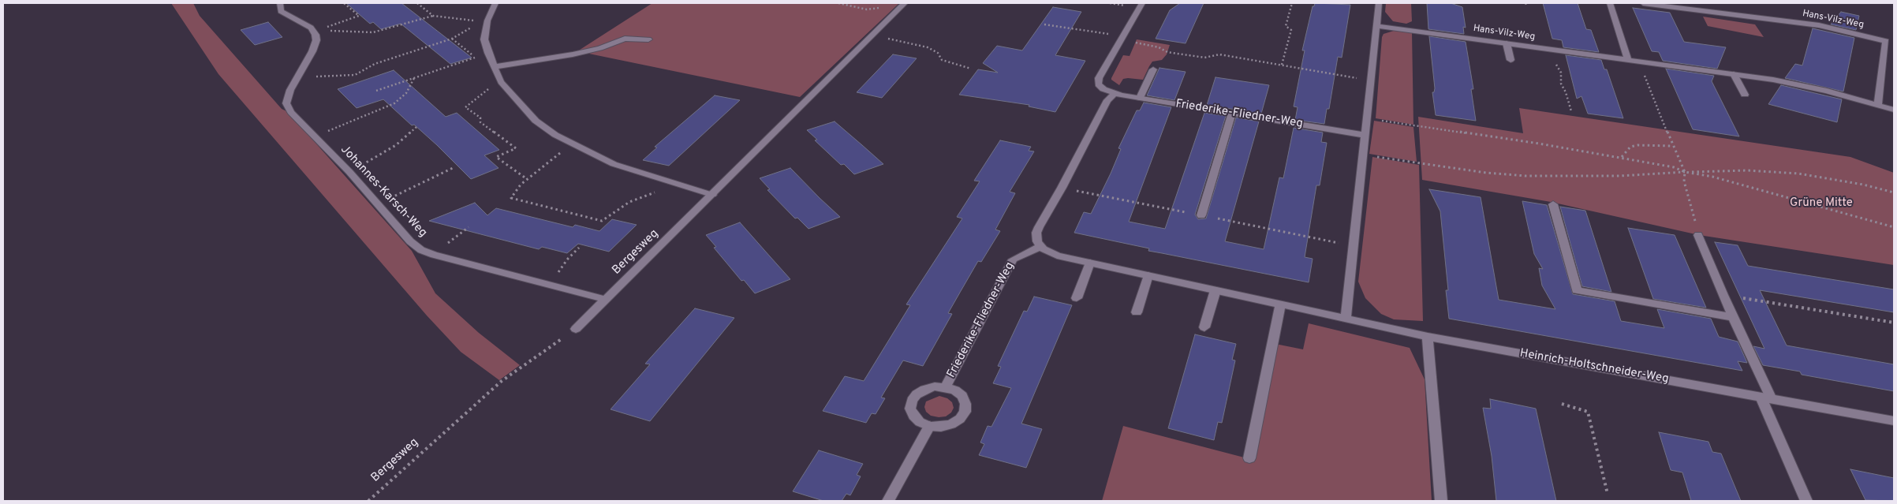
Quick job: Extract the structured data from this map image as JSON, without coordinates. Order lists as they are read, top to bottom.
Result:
{
  "streets": {
    "street": [
      "Hans-Vilz-Weg",
      "Friederike-Fliedner-Weg",
      "Johannes-Karsch-Weg",
      "Bergesweg",
      "Heinrich-Holtschneider-Weg"
    ]
  },
  "crossings": [
    ["Johannes-Karsch-Weg", "Bergesweg"]
  ],
  "parks": ["Grüne Mitte"]
}
